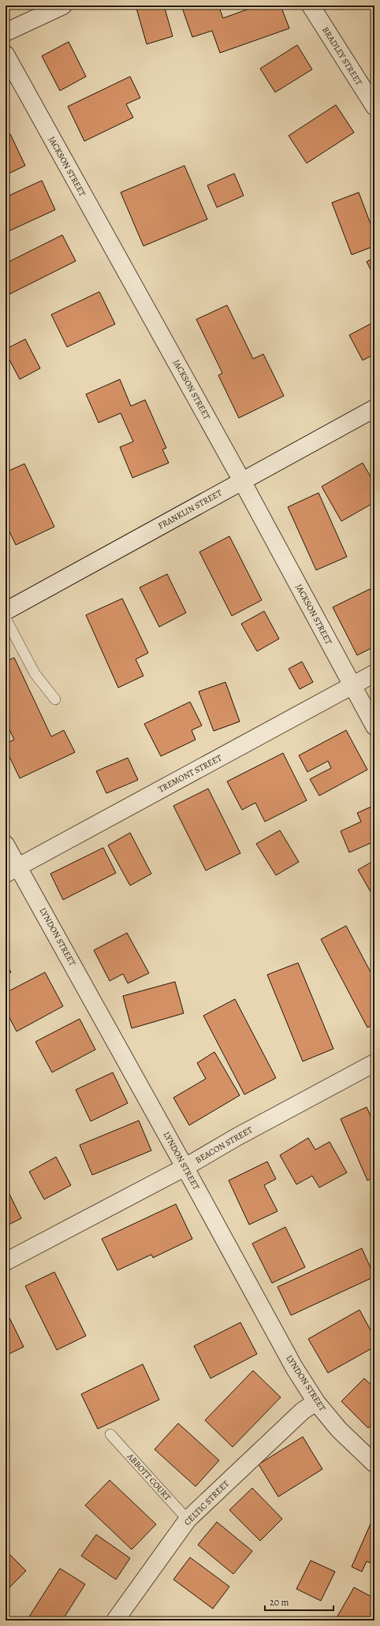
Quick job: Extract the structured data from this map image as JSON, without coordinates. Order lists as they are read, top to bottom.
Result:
{
  "streets": {
    "street": [
      "BRADLEY STREET",
      "JACKSON STREET",
      "FRANKLIN STREET",
      "TREMONT STREET",
      "LYNDON STREET",
      "BEACON STREET",
      "CELTIC STREET"
    ],
    "lane": ["ABBOTT COURT"]
  },
  "crossings": [
    ["JACKSON STREET", "FRANKLIN STREET"],
    ["JACKSON STREET", "TREMONT STREET"],
    ["TREMONT STREET", "LYNDON STREET"],
    ["LYNDON STREET", "BEACON STREET"],
    ["LYNDON STREET", "CELTIC STREET"],
    ["ABBOTT COURT", "CELTIC STREET"]
  ],
  "scale_bar": "20 m"
}
